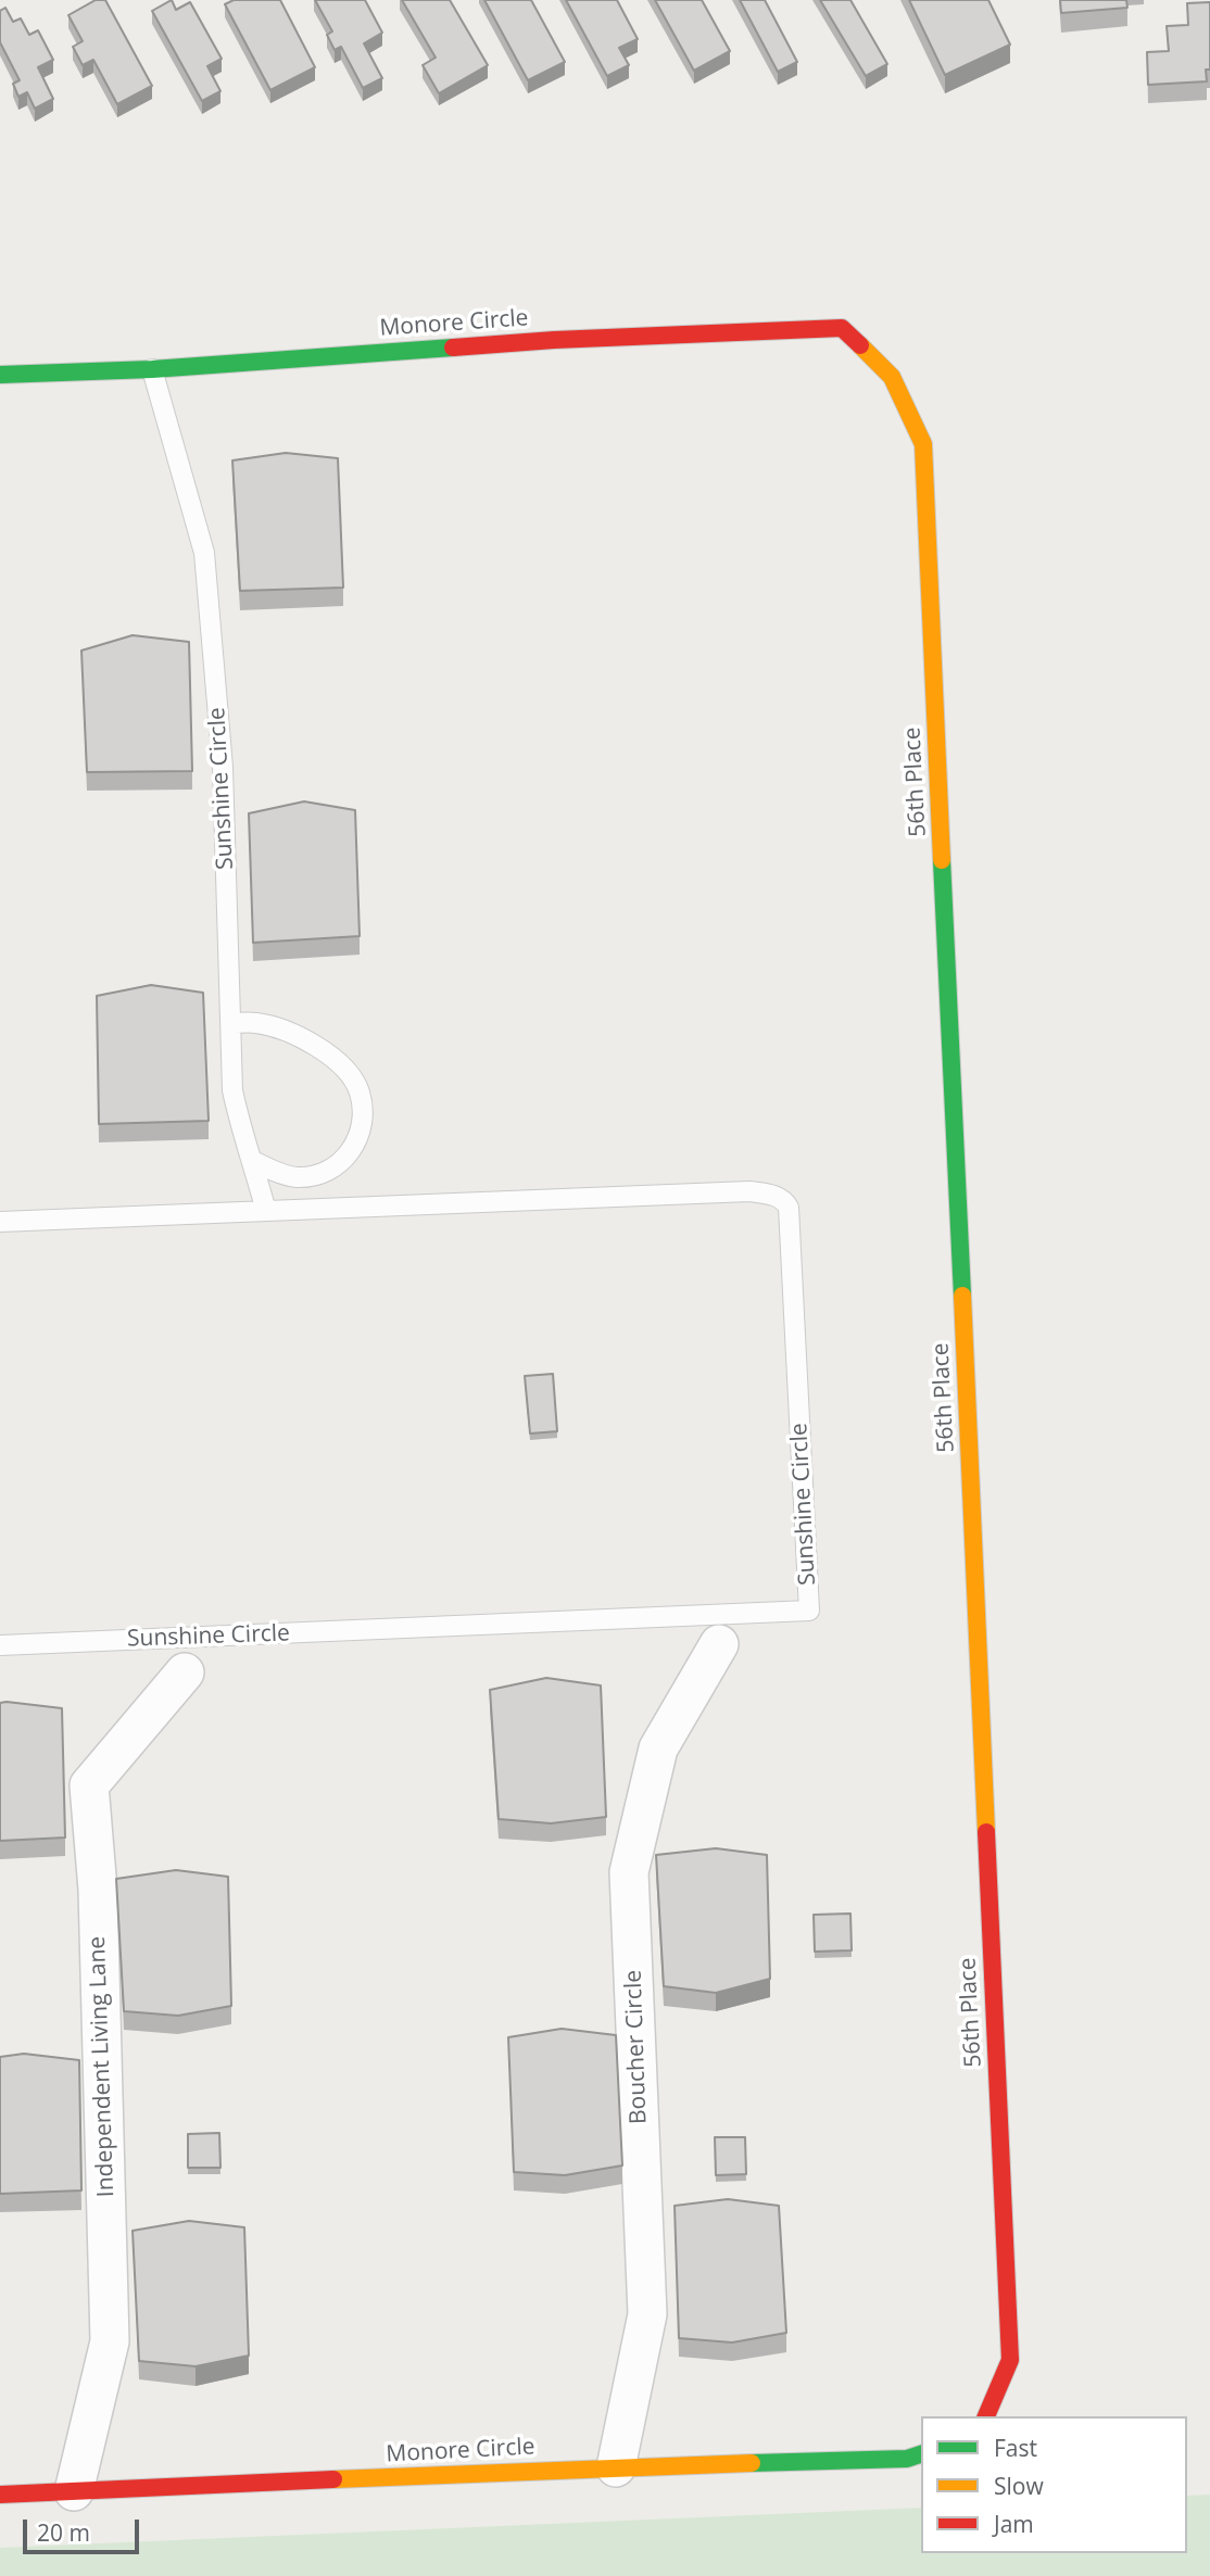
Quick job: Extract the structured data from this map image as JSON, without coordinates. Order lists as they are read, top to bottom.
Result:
{
  "streets": {
    "street": [
      "Monore Circle",
      "56th Place",
      "Boucher Circle",
      "Independent Living Lane"
    ],
    "lane": ["Sunshine Circle"]
  },
  "crossings": [
    ["Monore Circle", "56th Place"],
    ["Monore Circle", "Sunshine Circle"],
    ["Monore Circle", "Boucher Circle"],
    ["Monore Circle", "Independent Living Lane"]
  ],
  "legend": ["Fast", "Slow", "Jam"],
  "scale_bar": "20 m"
}
